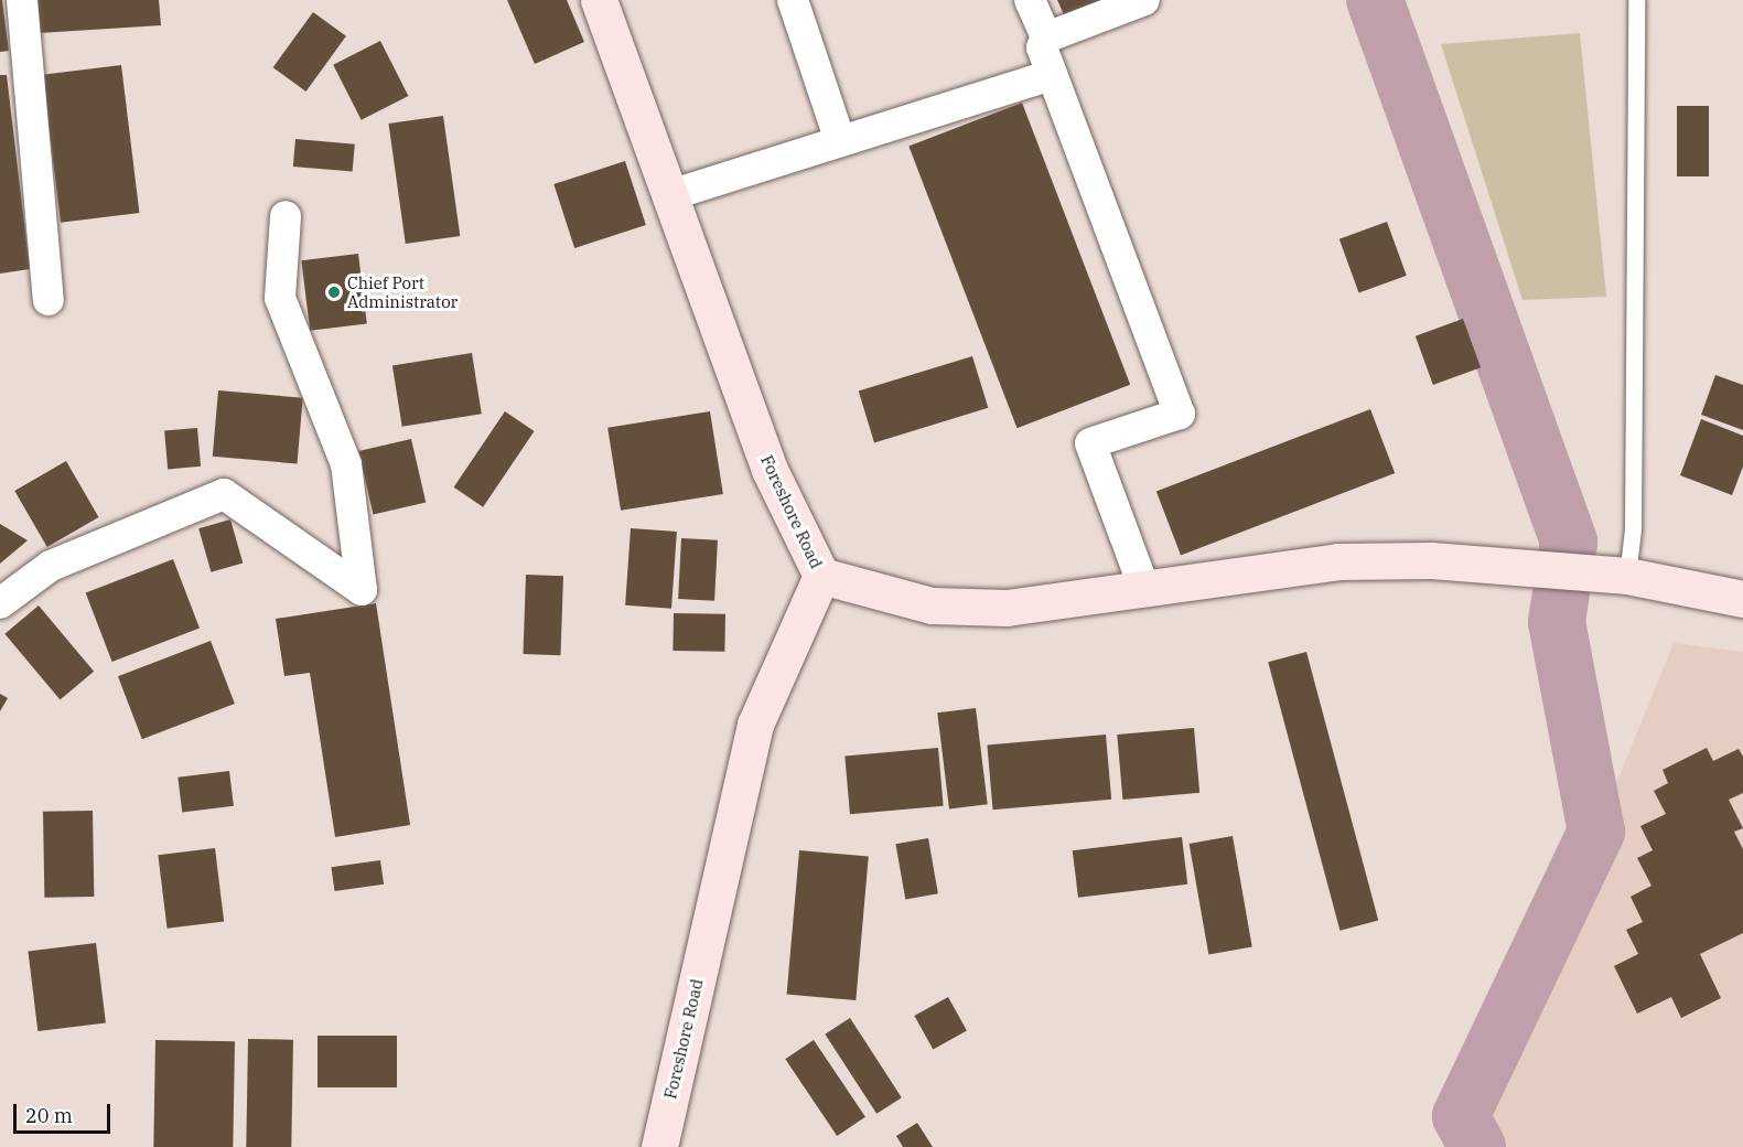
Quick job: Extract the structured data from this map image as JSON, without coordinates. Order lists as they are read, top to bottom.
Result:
{
  "streets": {
    "main road": ["Foreshore Road"]
  },
  "places": ["Chief Port Administrator"],
  "scale_bar": "20 m"
}
